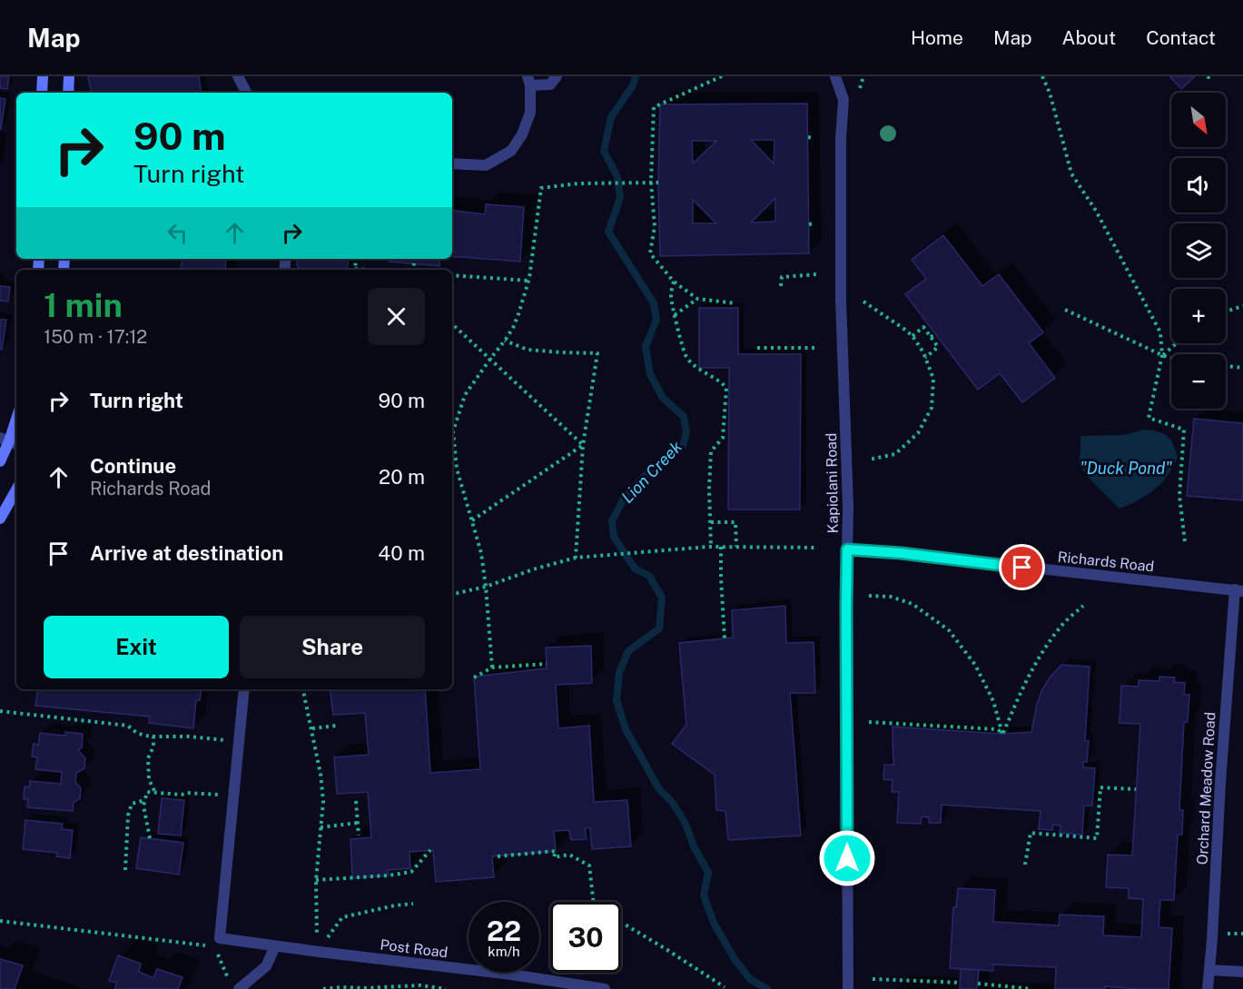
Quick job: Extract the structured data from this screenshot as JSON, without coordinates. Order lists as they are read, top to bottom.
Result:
{
  "streets": {
    "street": [
      "Kapiolani Road",
      "Richards Road",
      "Orchard Meadow Road",
      "Post Road"
    ]
  },
  "crossings": [
    ["Kapiolani Road", "Richards Road"],
    ["Richards Road", "Orchard Meadow Road"]
  ],
  "water": ["\"Duck Pond\"", "Lion Creek"],
  "north": "bottom right",
  "page": {
    "header": "Map",
    "nav": [
      "Home",
      "Map",
      "About",
      "Contact"
    ],
    "map_buttons": ["+", "−"],
    "turn": ["90 m", "Turn right"],
    "heading": ["1 min", "150 m · 17:12"],
    "list": [
      {
        "name": "Turn right",
        "value": "90 m"
      },
      {
        "name": "Continue",
        "note": "Richards Road",
        "value": "20 m"
      },
      {
        "name": "Arrive at destination",
        "value": "40 m"
      }
    ],
    "buttons": ["Exit", "Share"],
    "speed": "22 km/h",
    "limit": "30"
  }
}
